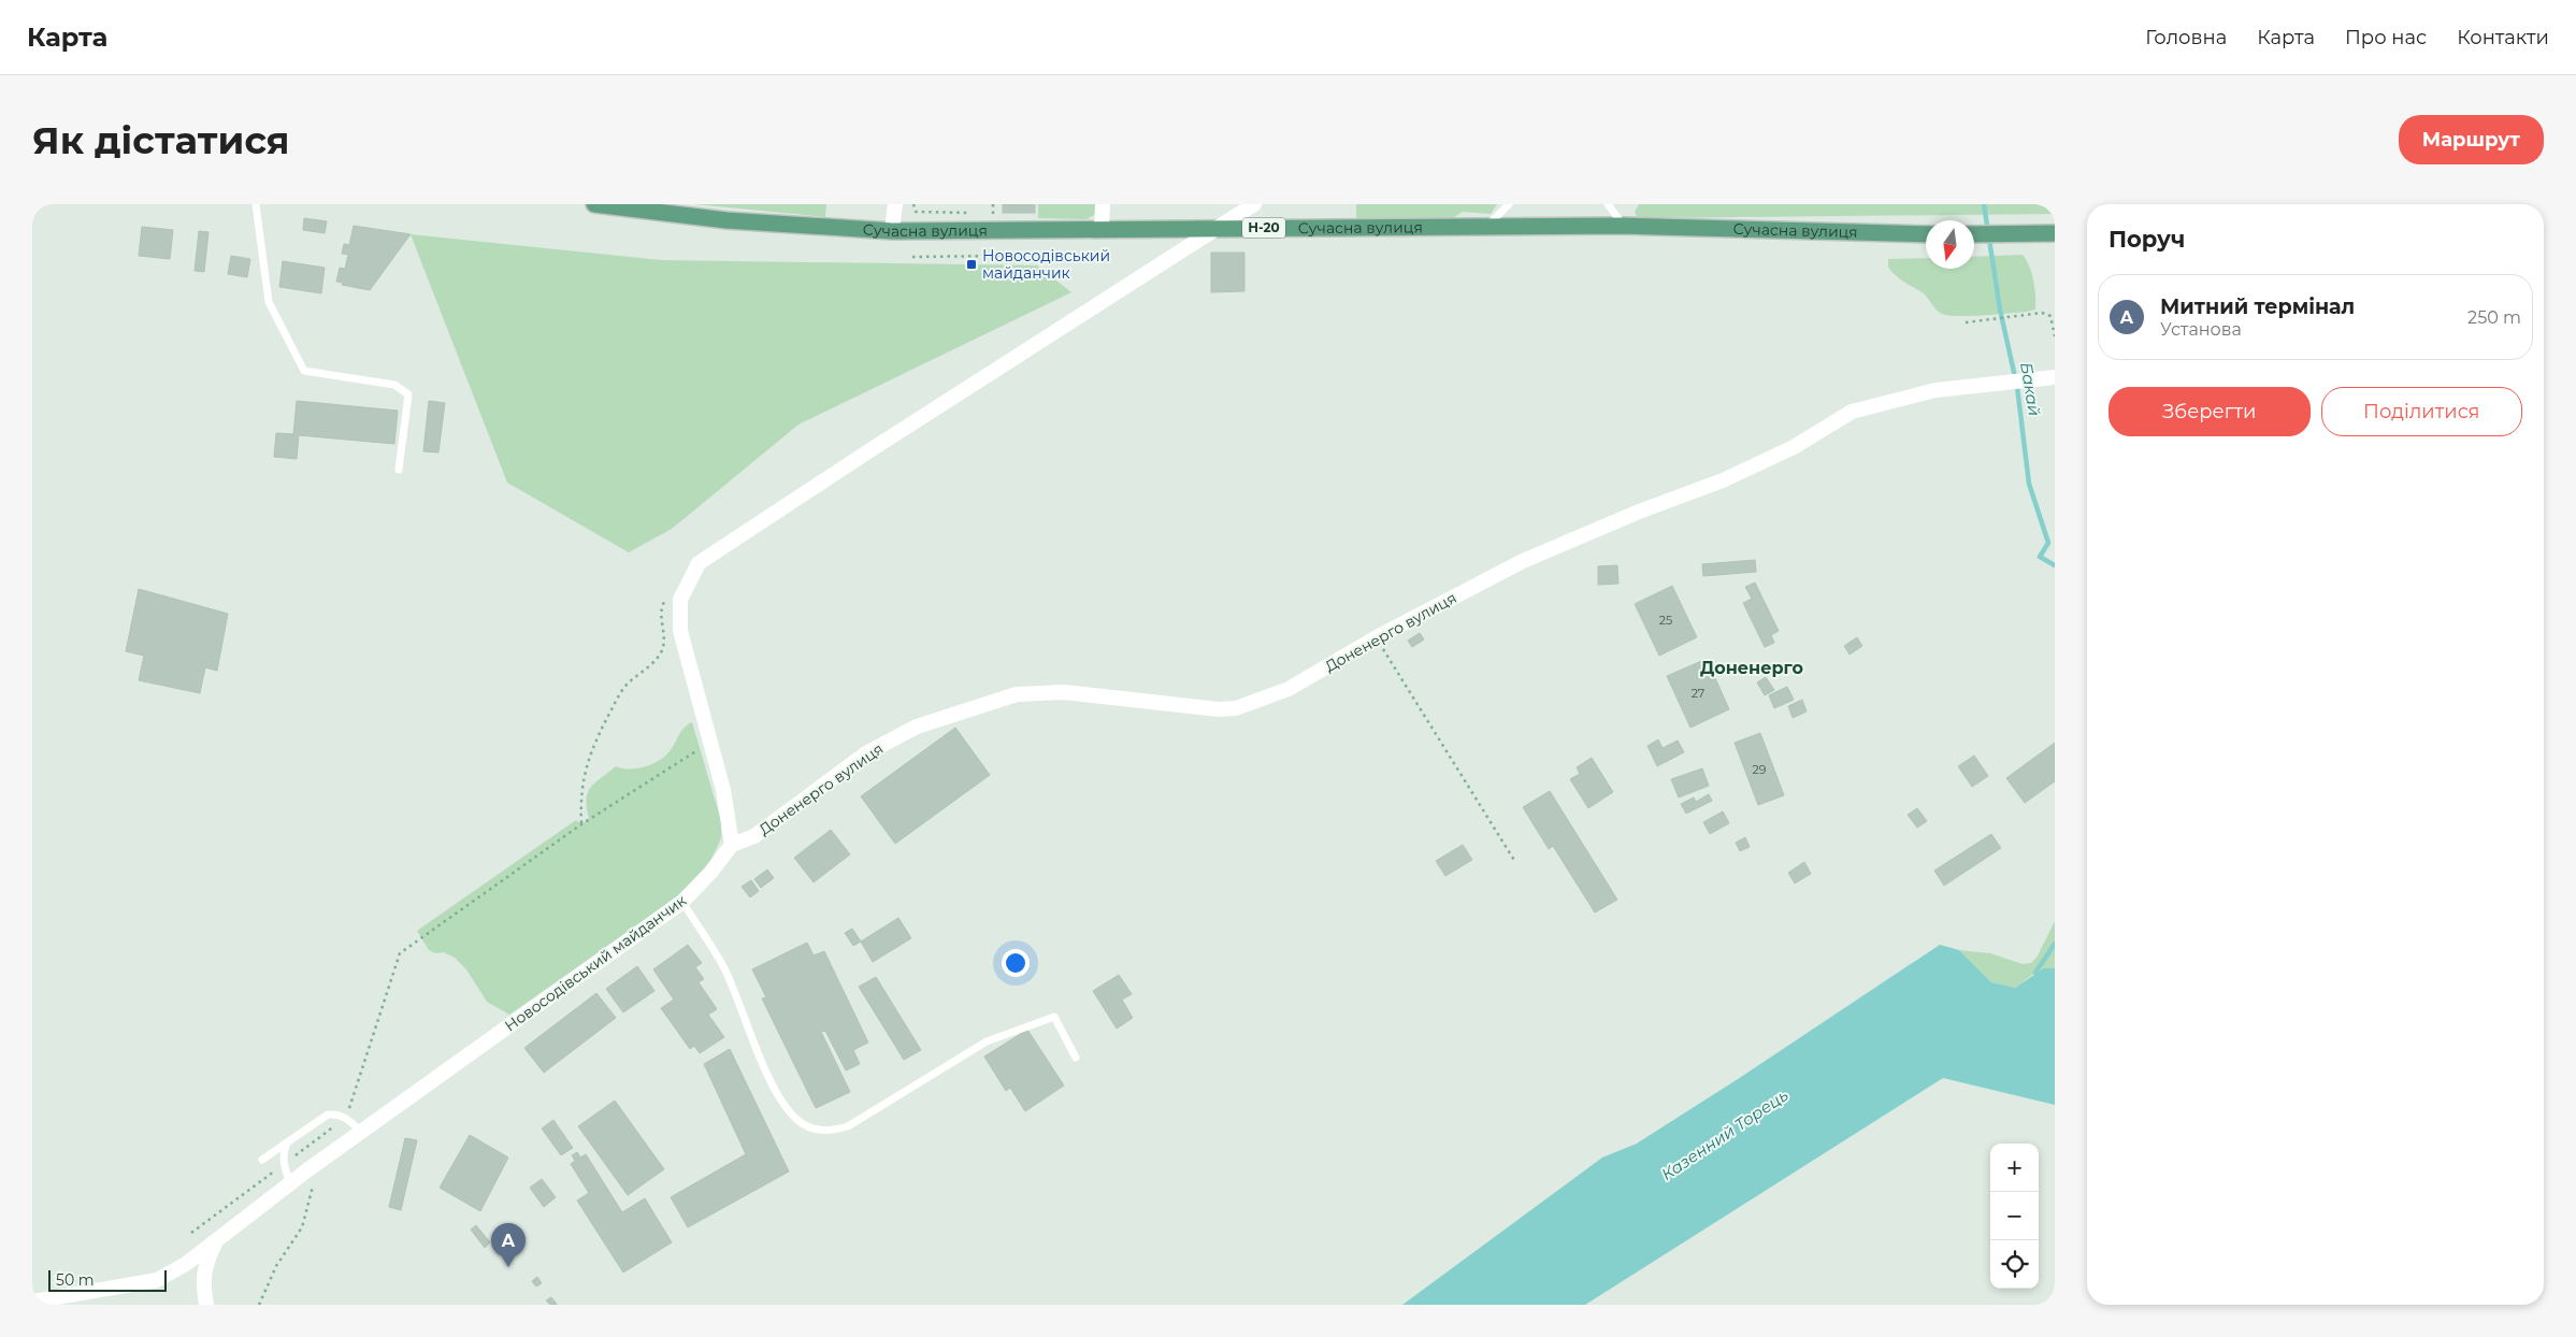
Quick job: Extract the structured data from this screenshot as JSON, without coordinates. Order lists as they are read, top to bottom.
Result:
{
  "streets": {
    "main road": ["Сучасна вулиця", "Н-20"],
    "street": ["Доненерго вулиця", "Новосодівський майданчик"]
  },
  "crossings": [
    ["Доненерго вулиця", "Новосодівський майданчик"]
  ],
  "districts": ["Доненерго"],
  "water": ["Бакай", "Казенний Торець"],
  "places": {
    "transit": ["Новосодівський майданчик"]
  },
  "house_numbers": ["25", "27", "29"],
  "scale_bar": "50 m",
  "north": "bottom",
  "page": {
    "header": "Карта",
    "nav": [
      "Головна",
      "Карта",
      "Про нас",
      "Контакти"
    ],
    "buttons": [
      "Маршрут",
      ["Зберегти", "Поділитися"]
    ],
    "title": "Як дістатися",
    "heading": "Поруч",
    "list": [
      {
        "mark": "A",
        "name": "Митний термінал",
        "note": "Установа",
        "value": "250 m"
      }
    ],
    "map_buttons": ["+", "−"],
    "pins": "A",
    "scale": "50 m"
  }
}
